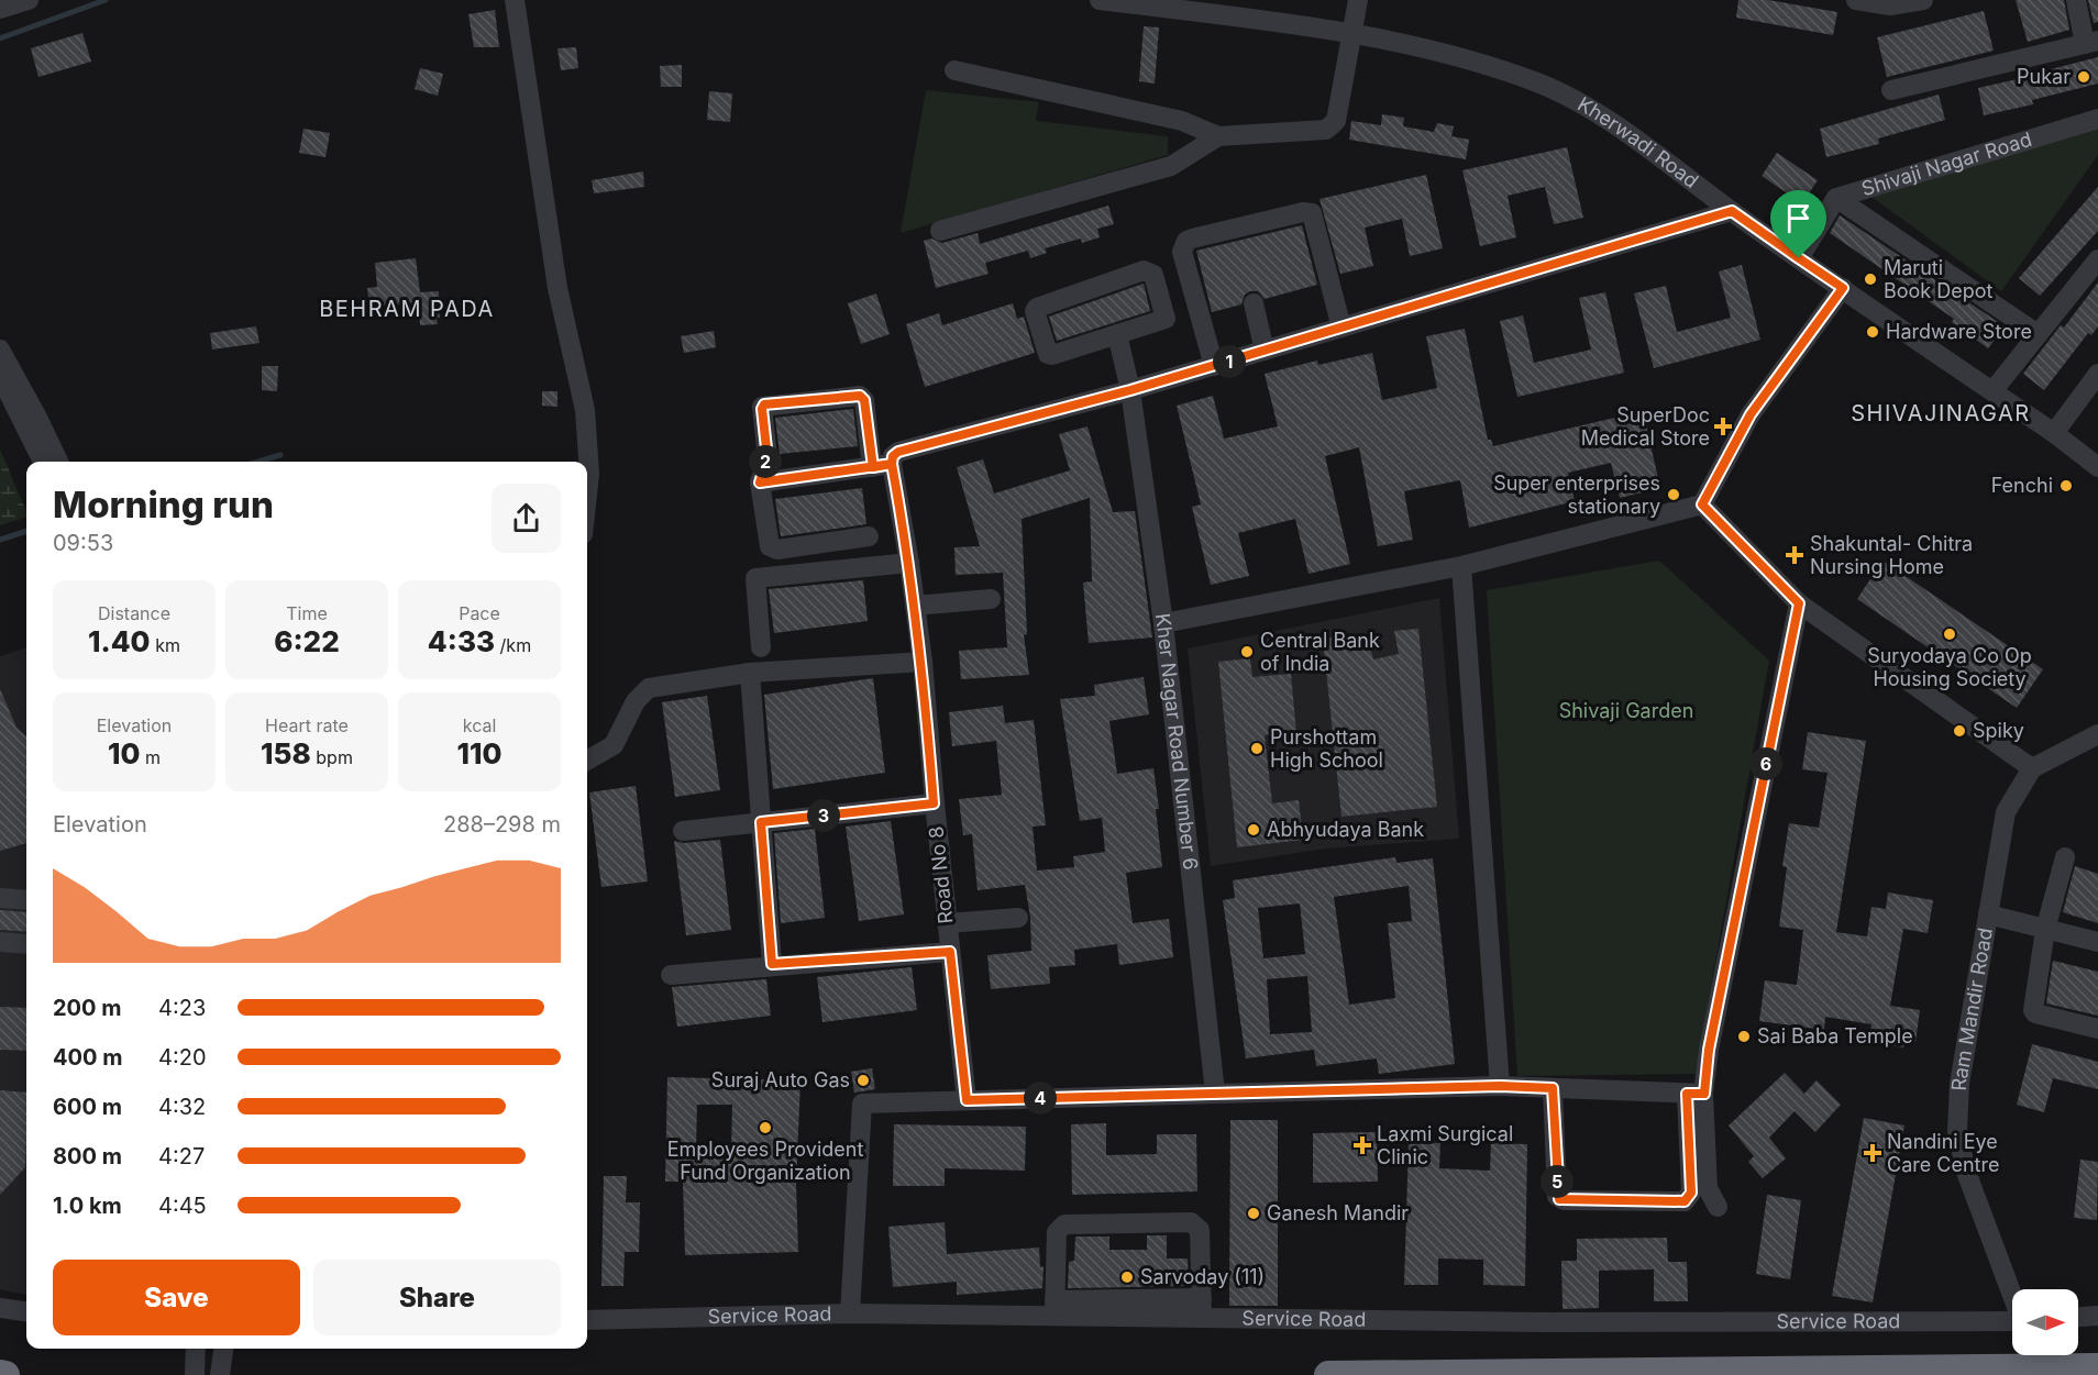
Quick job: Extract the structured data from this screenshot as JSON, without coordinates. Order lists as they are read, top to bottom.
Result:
{
  "streets": {
    "street": [
      "Kherwadi Road",
      "Shivaji Nagar Road",
      "Kher Nagar Road Number 6",
      "Road No 8",
      "Ram Mandir Road",
      "Service Road"
    ]
  },
  "districts": ["BEHRAM PADA", "SHIVAJINAGAR"],
  "parks": ["Shivaji Garden"],
  "places": {
    "other": [
      "Pukar",
      "Maruti Book Depot",
      "Hardware Store",
      "Fenchi",
      "Super enterprises stationary",
      "Suryodaya Co Op Housing Society",
      "Central Bank of India",
      "Spiky",
      "Purshottam High School",
      "Abhyudaya Bank",
      "Sai Baba Temple",
      "Suraj Auto Gas",
      "Employees Provident Fund Organization",
      "Ganesh Mandir",
      "Sarvoday (11)"
    ],
    "health": [
      "SuperDoc Medical Store",
      "Shakuntal- Chitra Nursing Home",
      "Laxmi Surgical Clinic",
      "Nandini Eye Care Centre"
    ]
  },
  "north": "right",
  "page": {
    "pins": [
      "1",
      "2",
      "6",
      "3",
      "4",
      "5"
    ],
    "heading": ["Morning run", "09:53"],
    "stats": [
      ["Distance", "1.40 km"],
      ["Time", "6:22"],
      ["Pace", "4:33 /km"],
      ["Elevation", "10 m"],
      ["Heart rate", "158 bpm"],
      ["kcal", "110"]
    ],
    "chart": ["Elevation", "288–298 m"],
    "list": [
      {
        "name": "200 m",
        "note": "4:23"
      },
      {
        "name": "400 m",
        "note": "4:20"
      },
      {
        "name": "600 m",
        "note": "4:32"
      },
      {
        "name": "800 m",
        "note": "4:27"
      },
      {
        "name": "1.0 km",
        "note": "4:45"
      }
    ],
    "buttons": ["Save", "Share"]
  }
}
